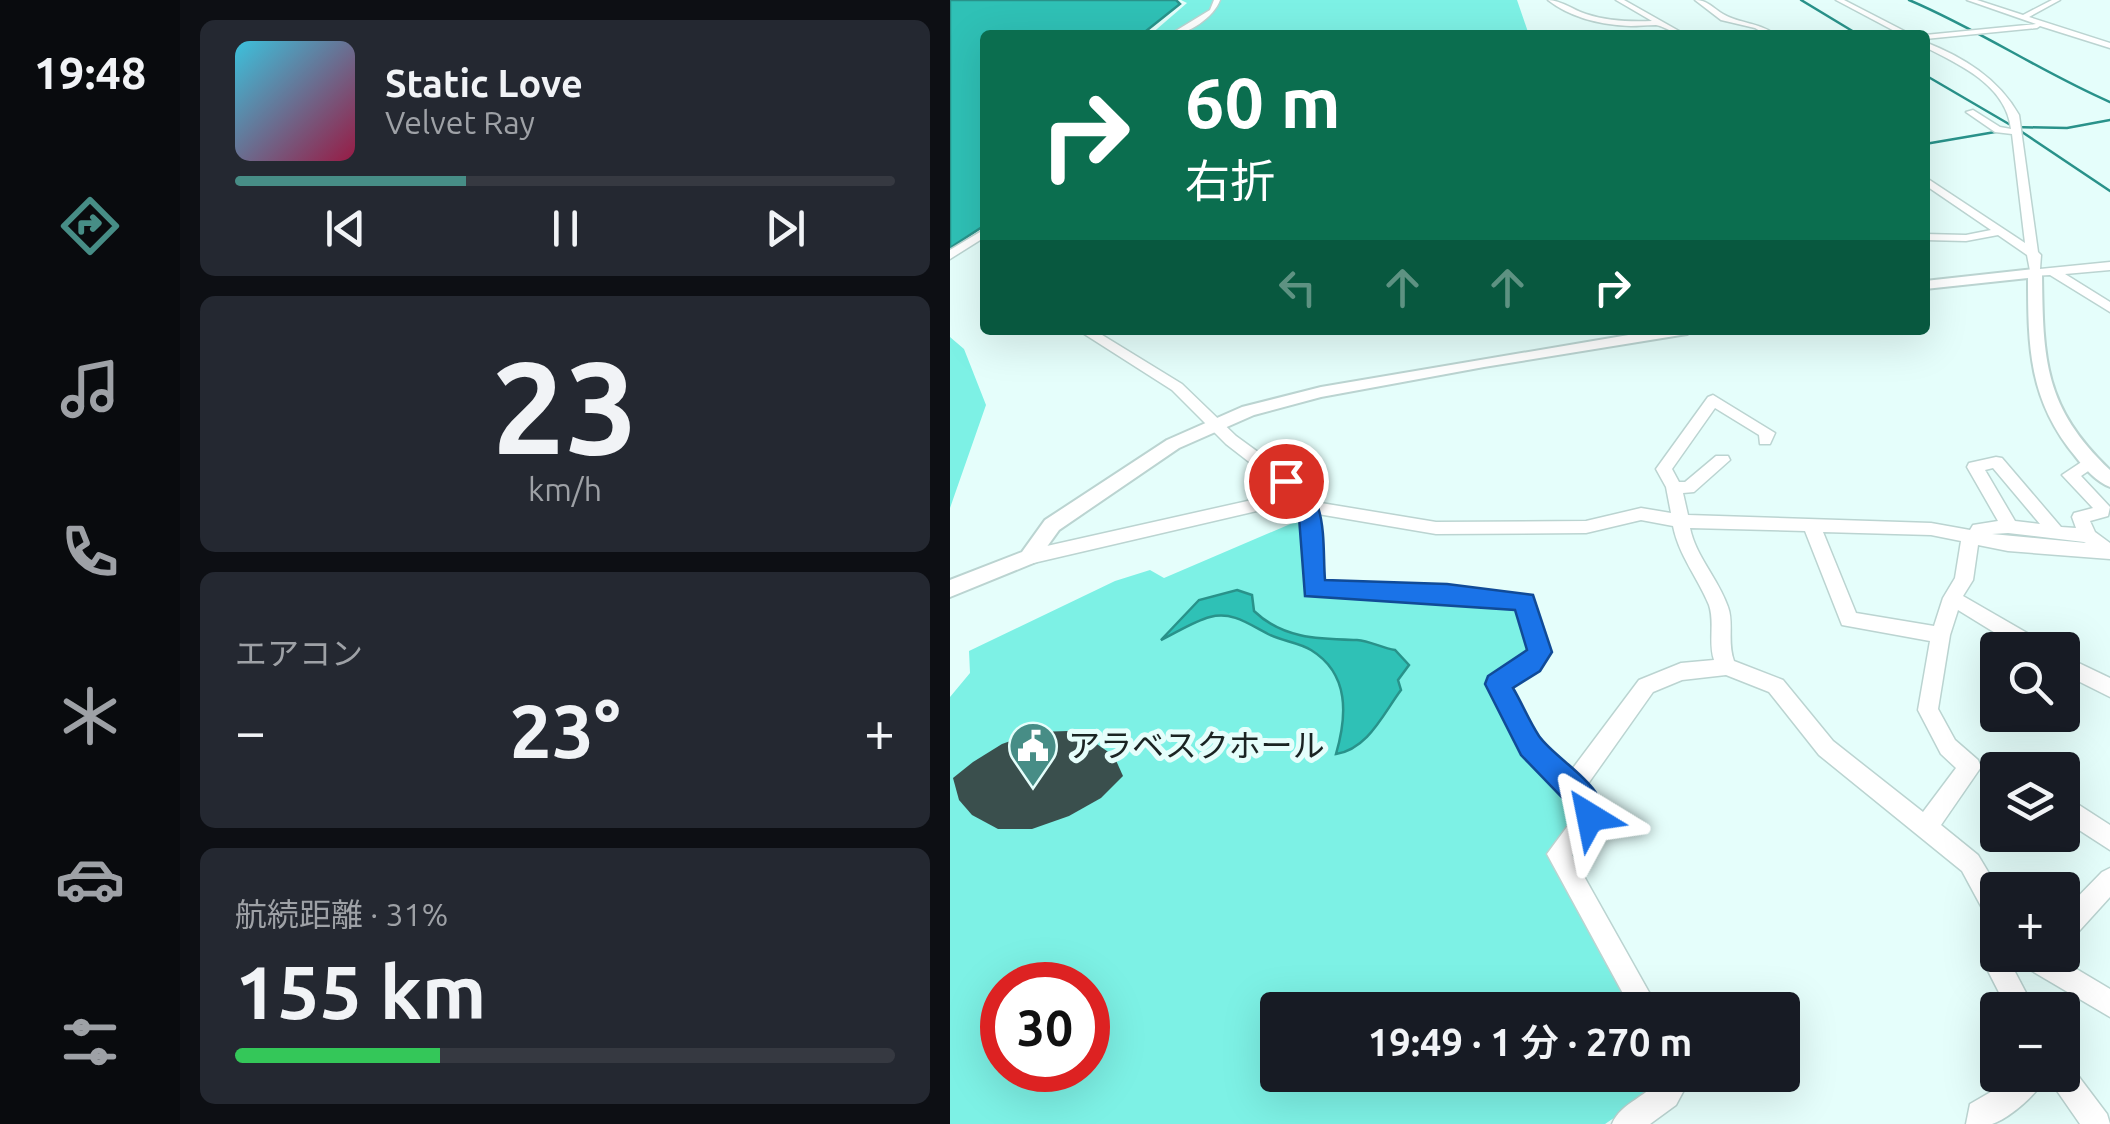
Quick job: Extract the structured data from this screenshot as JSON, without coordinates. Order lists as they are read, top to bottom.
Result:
{
  "places": {
    "public building": ["アラベスクホール"]
  },
  "page": {
    "tabs": "19:48",
    "turn": ["60 m", "右折"],
    "song": ["Static Love", "Velvet Ray"],
    "tile": [
      ["23", "km/h"],
      "エアコン",
      ["航続距離 · 31%", "155 km"]
    ],
    "map_buttons": ["+", "−"],
    "heat": ["−", "23°", "+"],
    "limit": "30",
    "trip": "19:49 · 1 分 · 270 m"
  }
}
